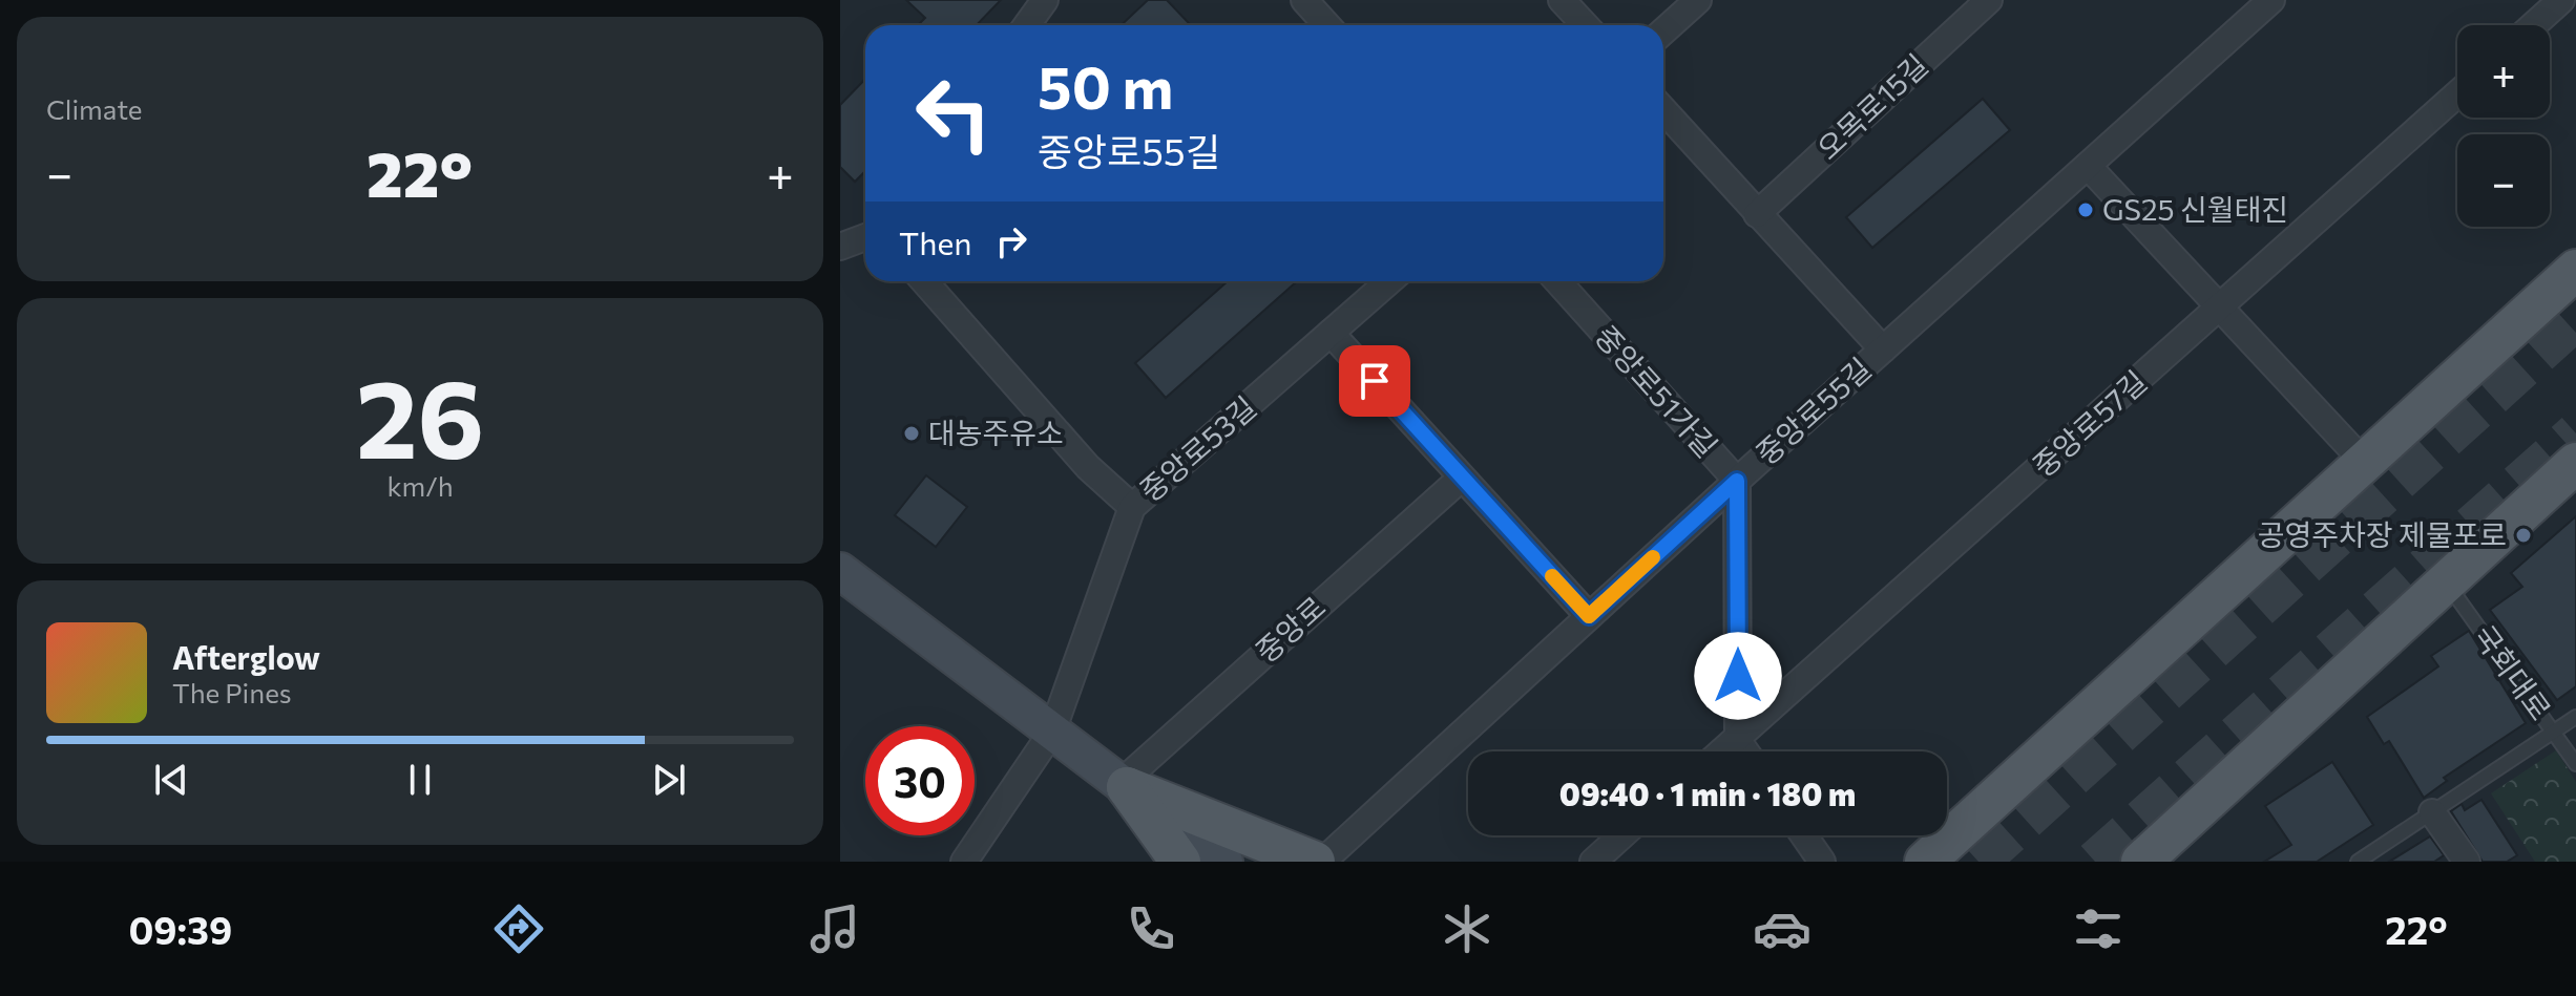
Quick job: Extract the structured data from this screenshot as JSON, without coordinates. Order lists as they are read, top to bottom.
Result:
{
  "streets": {
    "street": [
      "오목로15길",
      "중앙로51가길",
      "중앙로55길",
      "중앙로57길",
      "중앙로53길",
      "중앙로"
    ],
    "lane": ["국회대로"]
  },
  "crossings": [
    ["중앙로51가길", "중앙로55길"],
    ["중앙로51가길", "중앙로57길"]
  ],
  "places": ["GS25 신월태진", "대농주유소", "공영주차장 제물포로"],
  "page": {
    "tile": [
      "Climate",
      ["26", "km/h"]
    ],
    "map_buttons": ["+", "−"],
    "turn": ["50 m", "중앙로55길"],
    "heat": ["−", "22°", "+"],
    "then": "Then",
    "song": ["Afterglow", "The Pines"],
    "limit": "30",
    "trip": "09:40 · 1 min · 180 m",
    "tabs": ["09:39", "22°"]
  }
}
